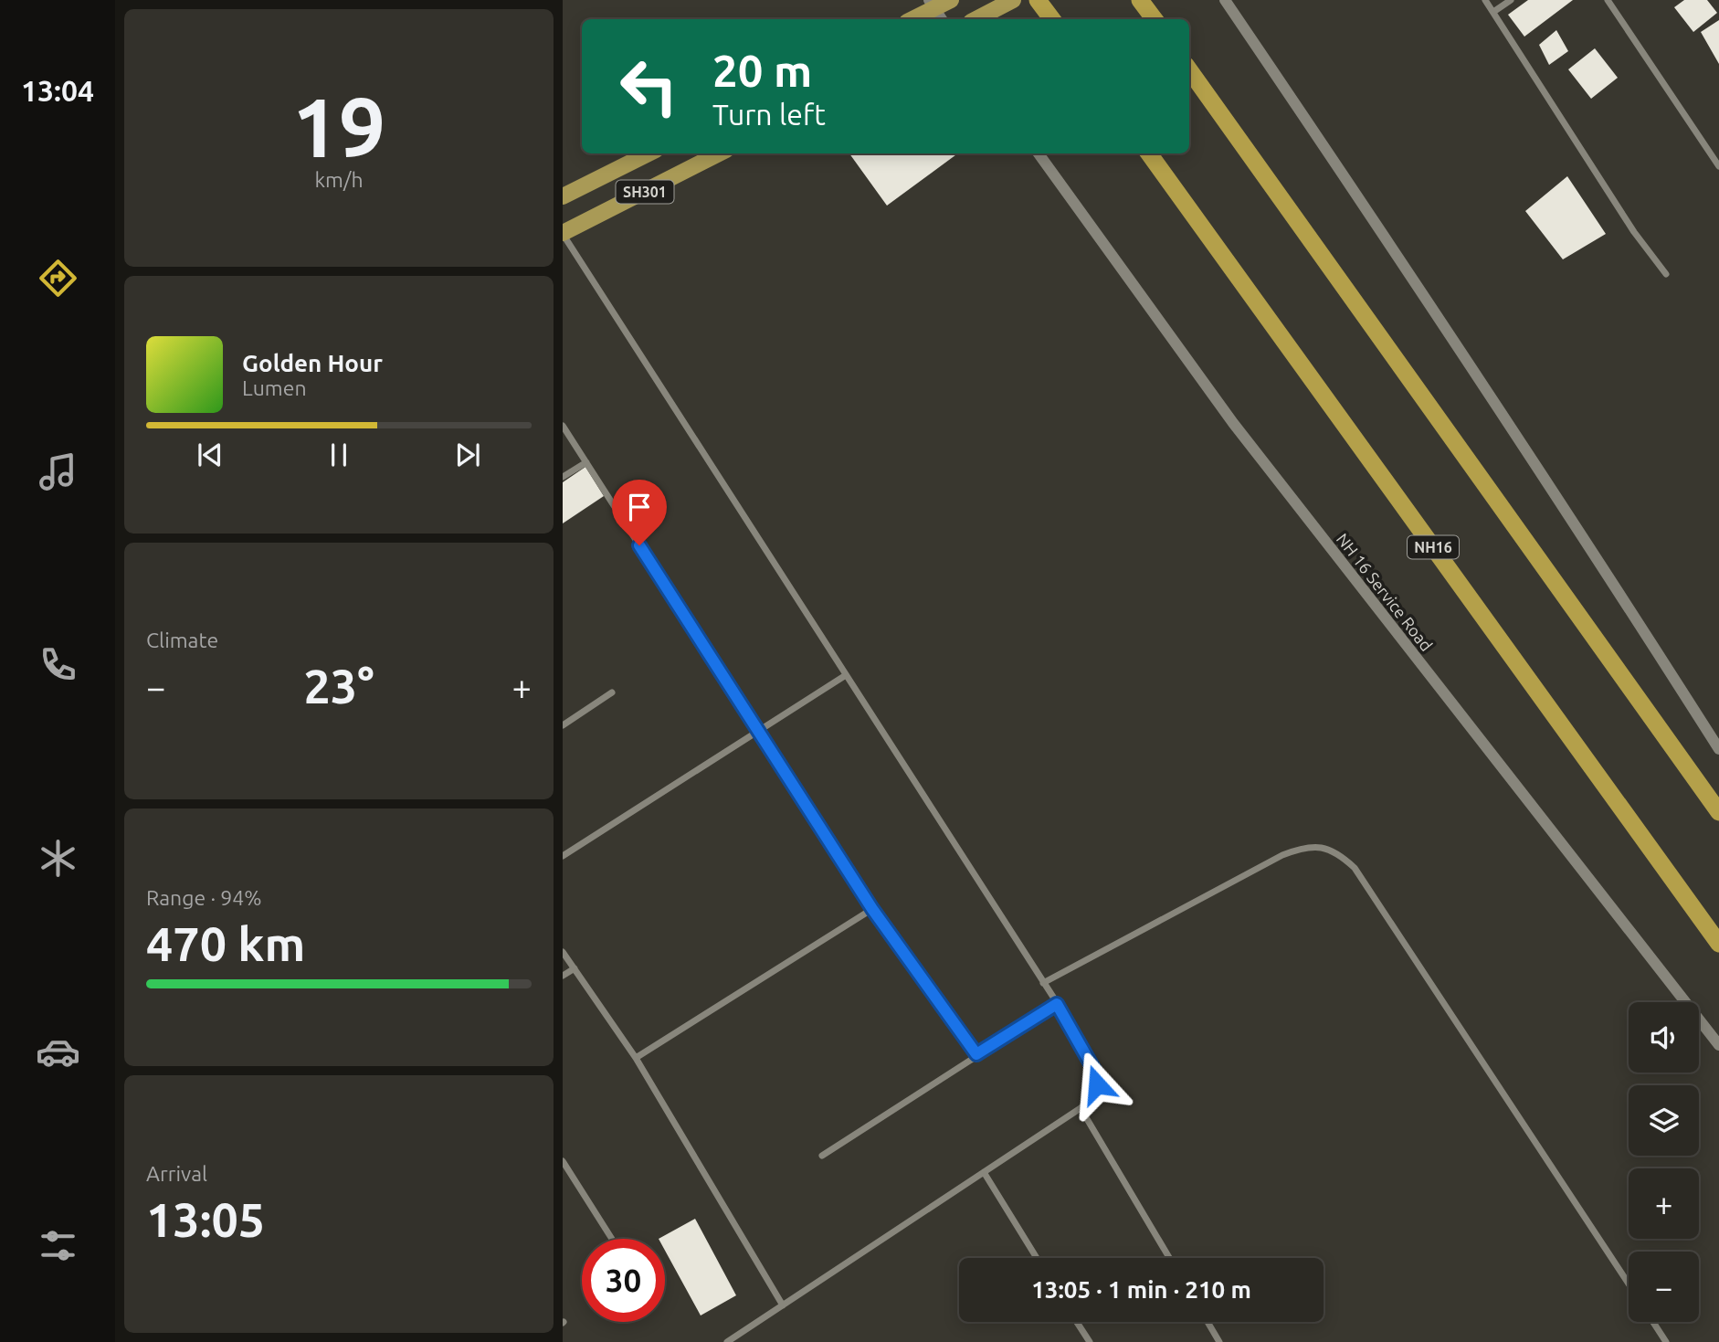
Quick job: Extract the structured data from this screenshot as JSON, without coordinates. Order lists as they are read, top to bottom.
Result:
{
  "streets": {
    "highway": ["NH16"],
    "main road": ["SH301"],
    "street": ["NH 16 Service Road"]
  },
  "page": {
    "tabs": "13:04",
    "tile": [
      ["19", "km/h"],
      "Climate",
      ["Range · 94%", "470 km"],
      ["Arrival", "13:05"]
    ],
    "turn": ["20 m", "Turn left"],
    "song": ["Golden Hour", "Lumen"],
    "heat": ["−", "23°", "+"],
    "map_buttons": ["+", "−"],
    "limit": "30",
    "trip": "13:05 · 1 min · 210 m"
  }
}
